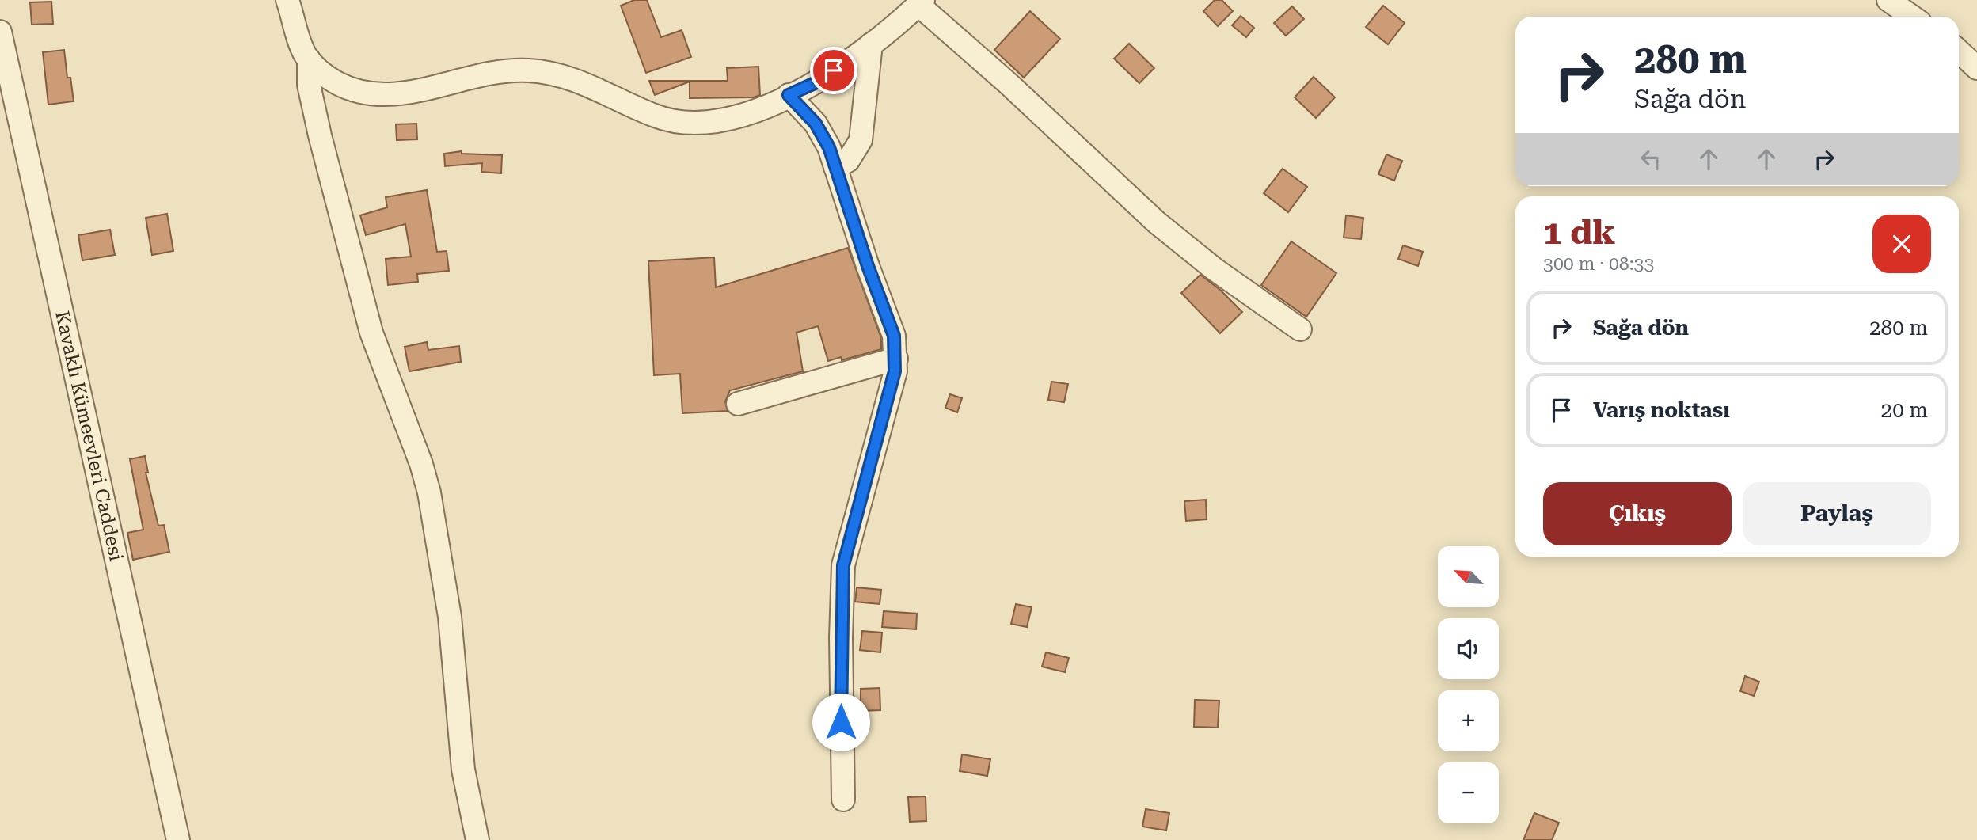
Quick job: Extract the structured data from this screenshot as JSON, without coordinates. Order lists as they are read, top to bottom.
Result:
{
  "streets": {
    "street": ["Kavaklı Kümeevleri Caddesi"]
  },
  "north": "top left",
  "page": {
    "turn": ["280 m", "Sağa dön"],
    "heading": ["1 dk", "300 m · 08:33"],
    "list": [
      {
        "name": "Sağa dön",
        "value": "280 m"
      },
      {
        "name": "Varış noktası",
        "value": "20 m"
      }
    ],
    "buttons": ["Çıkış", "Paylaş"],
    "map_buttons": ["+", "−"]
  }
}
